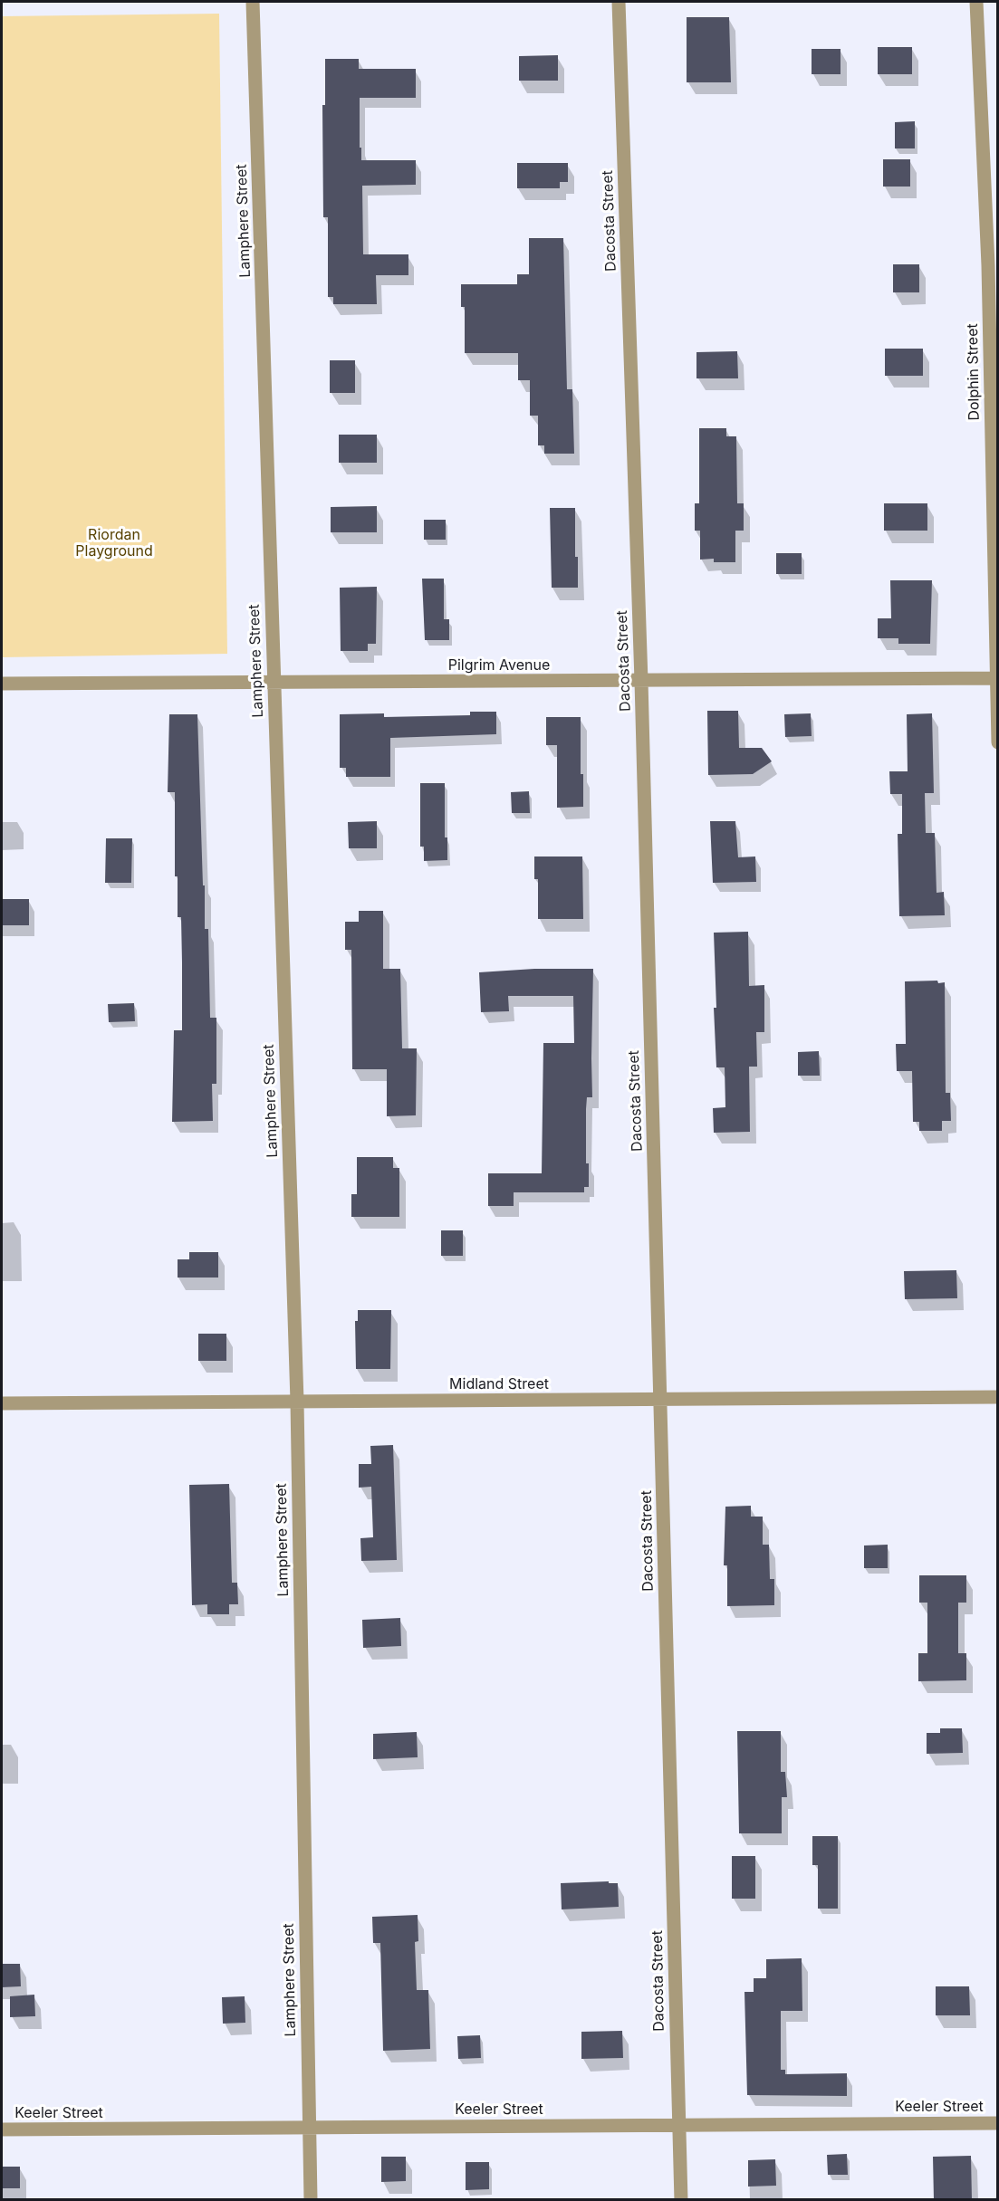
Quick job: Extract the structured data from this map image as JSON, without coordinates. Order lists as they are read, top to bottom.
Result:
{
  "streets": {
    "street": [
      "Lamphere Street",
      "Dacosta Street",
      "Dolphin Street",
      "Pilgrim Avenue",
      "Midland Street",
      "Keeler Street"
    ]
  },
  "crossings": [
    ["Lamphere Street", "Pilgrim Avenue"],
    ["Lamphere Street", "Midland Street"],
    ["Lamphere Street", "Keeler Street"],
    ["Dacosta Street", "Pilgrim Avenue"],
    ["Dacosta Street", "Midland Street"],
    ["Dacosta Street", "Keeler Street"],
    ["Dolphin Street", "Pilgrim Avenue"]
  ],
  "parks": ["Riordan Playground"]
}
